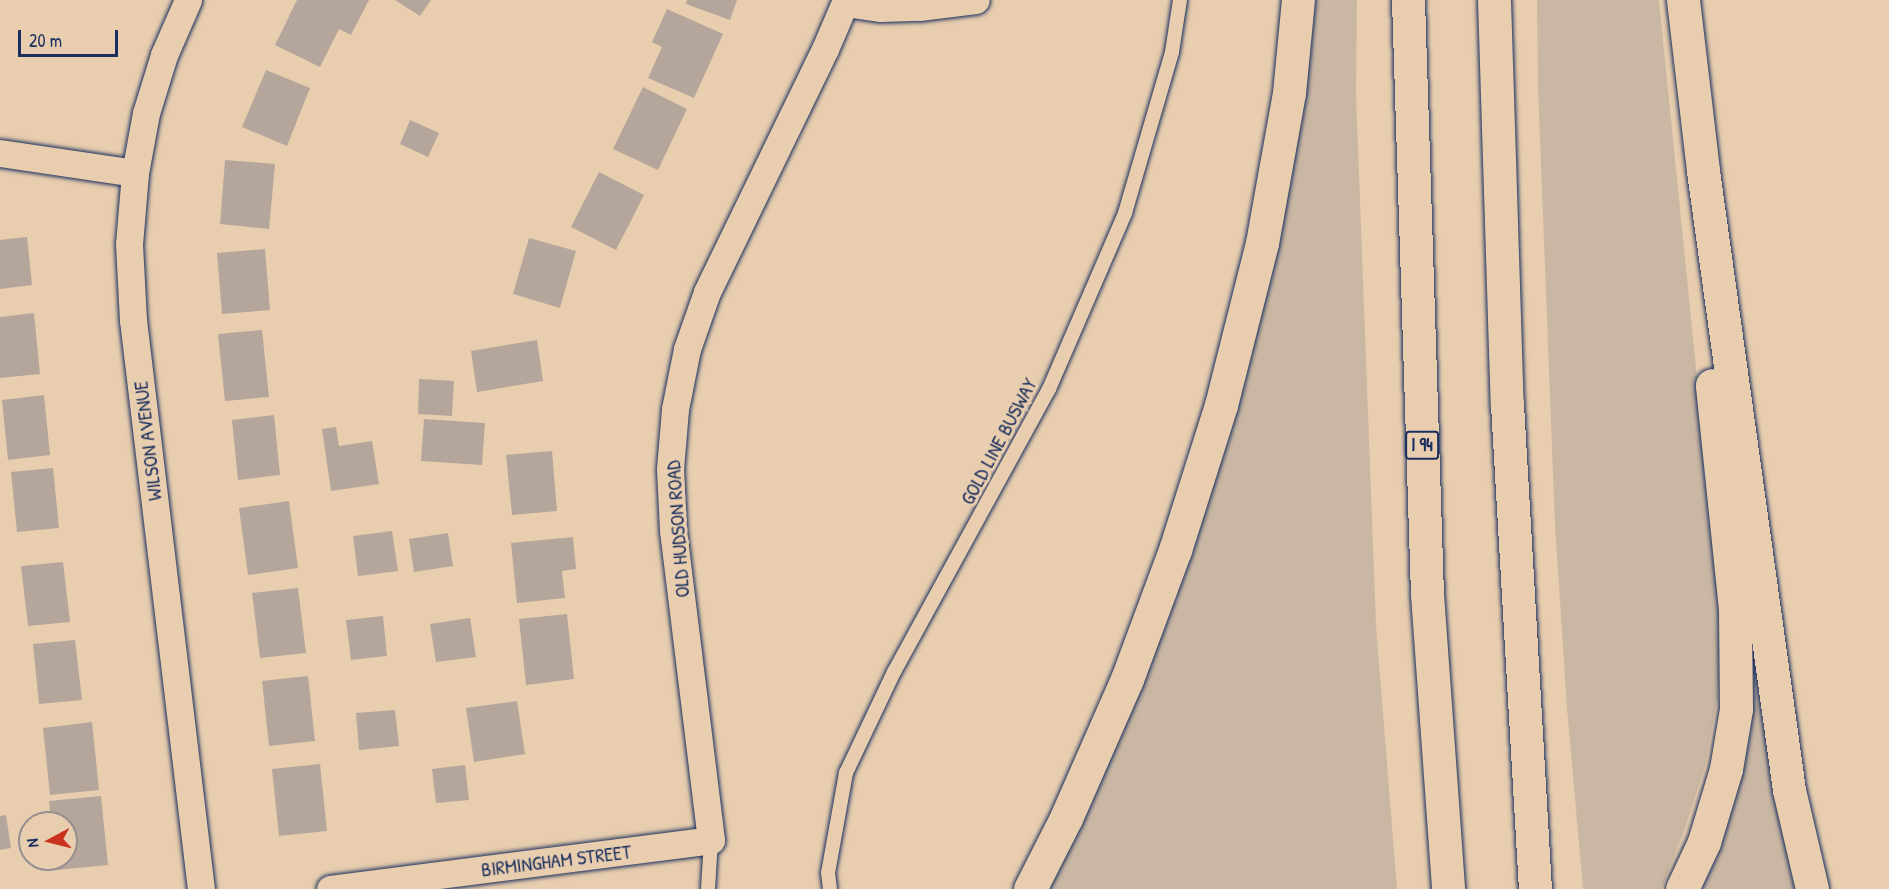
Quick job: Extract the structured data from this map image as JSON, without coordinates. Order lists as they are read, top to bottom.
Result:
{
  "streets": {
    "highway": ["I 94"],
    "street": ["WILSON AVENUE", "OLD HUDSON ROAD", "BIRMINGHAM STREET"],
    "lane": ["GOLD LINE BUSWAY"]
  },
  "crossings": [
    ["OLD HUDSON ROAD", "BIRMINGHAM STREET"]
  ],
  "scale_bar": "20 m",
  "north": "left"
}
